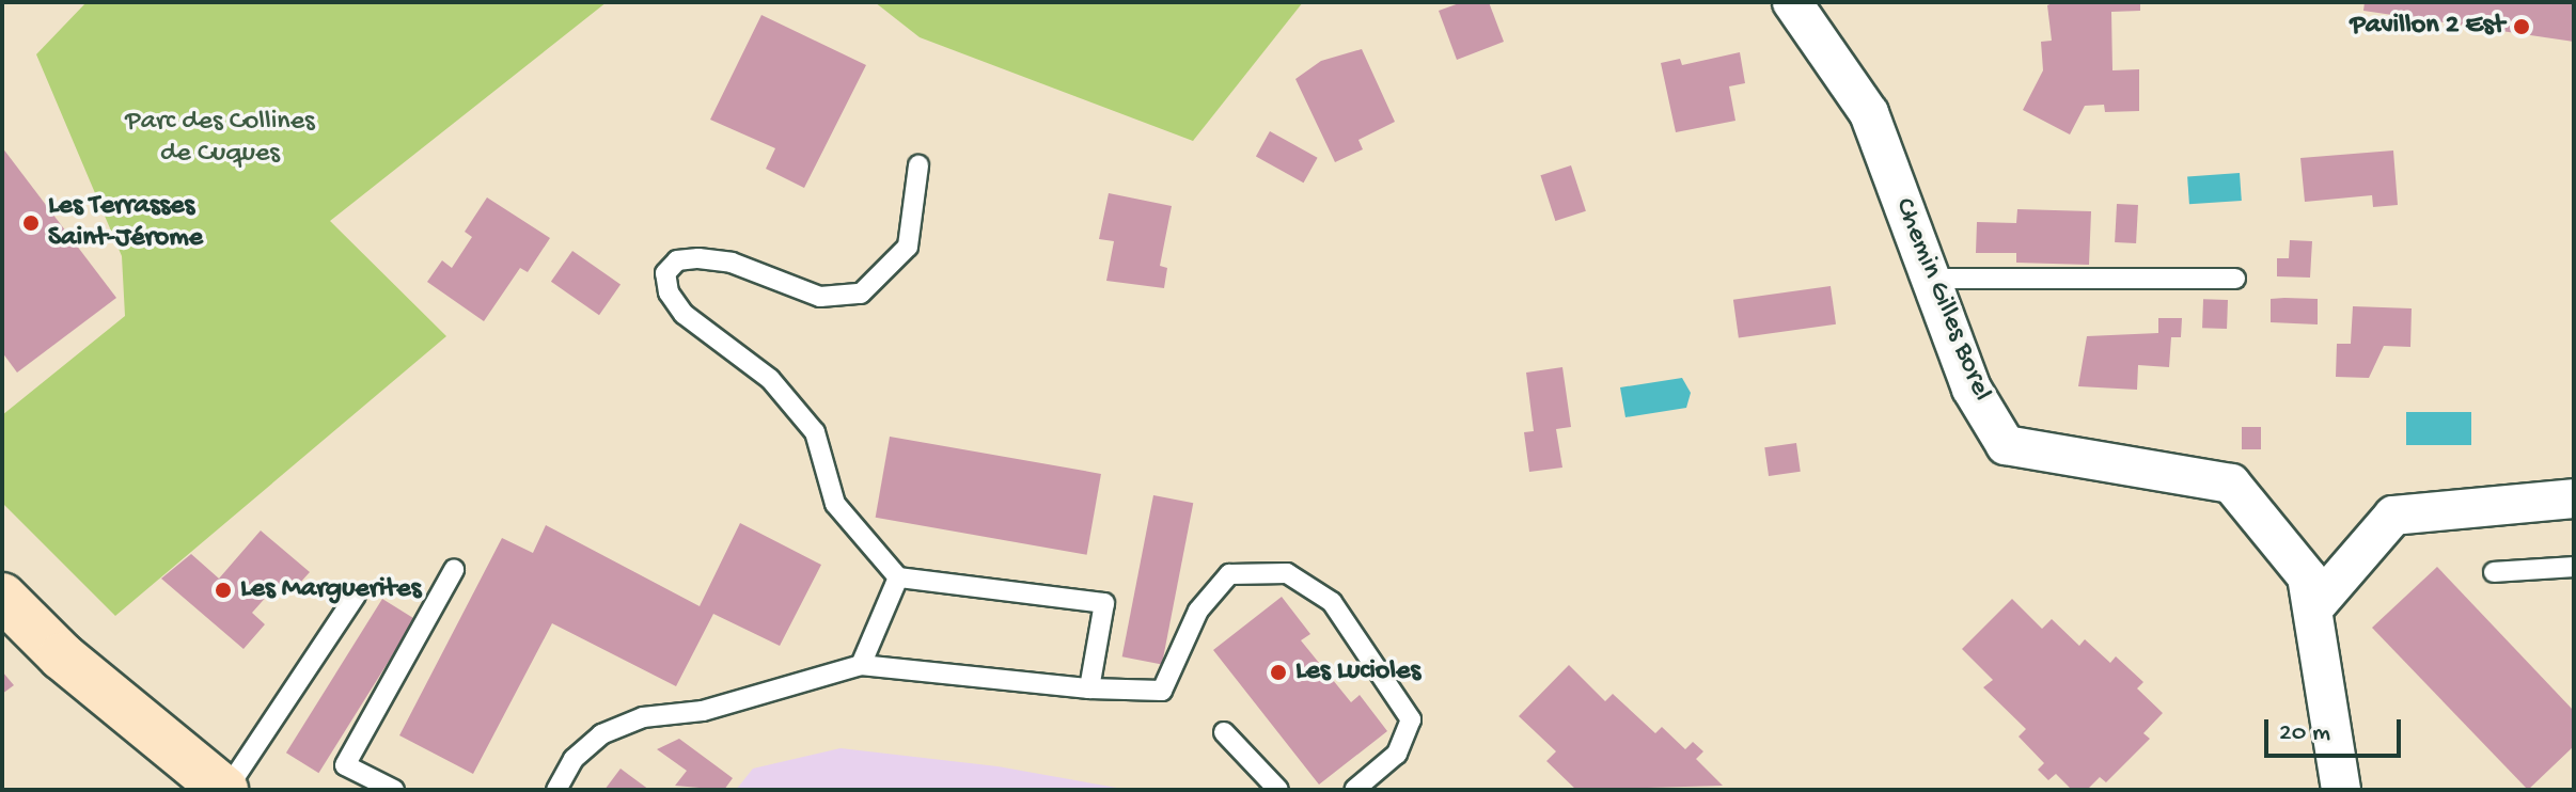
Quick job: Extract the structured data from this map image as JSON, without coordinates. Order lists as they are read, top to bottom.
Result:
{
  "streets": {
    "street": ["Chemin Gilles Borel"]
  },
  "parks": ["Parc des Collines de Cuques"],
  "places": [
    "Pavillon 2 Est",
    "Les Terrasses Saint-Jérome",
    "Les Marguerites",
    "Les Lucioles"
  ],
  "scale_bar": "20 m"
}
